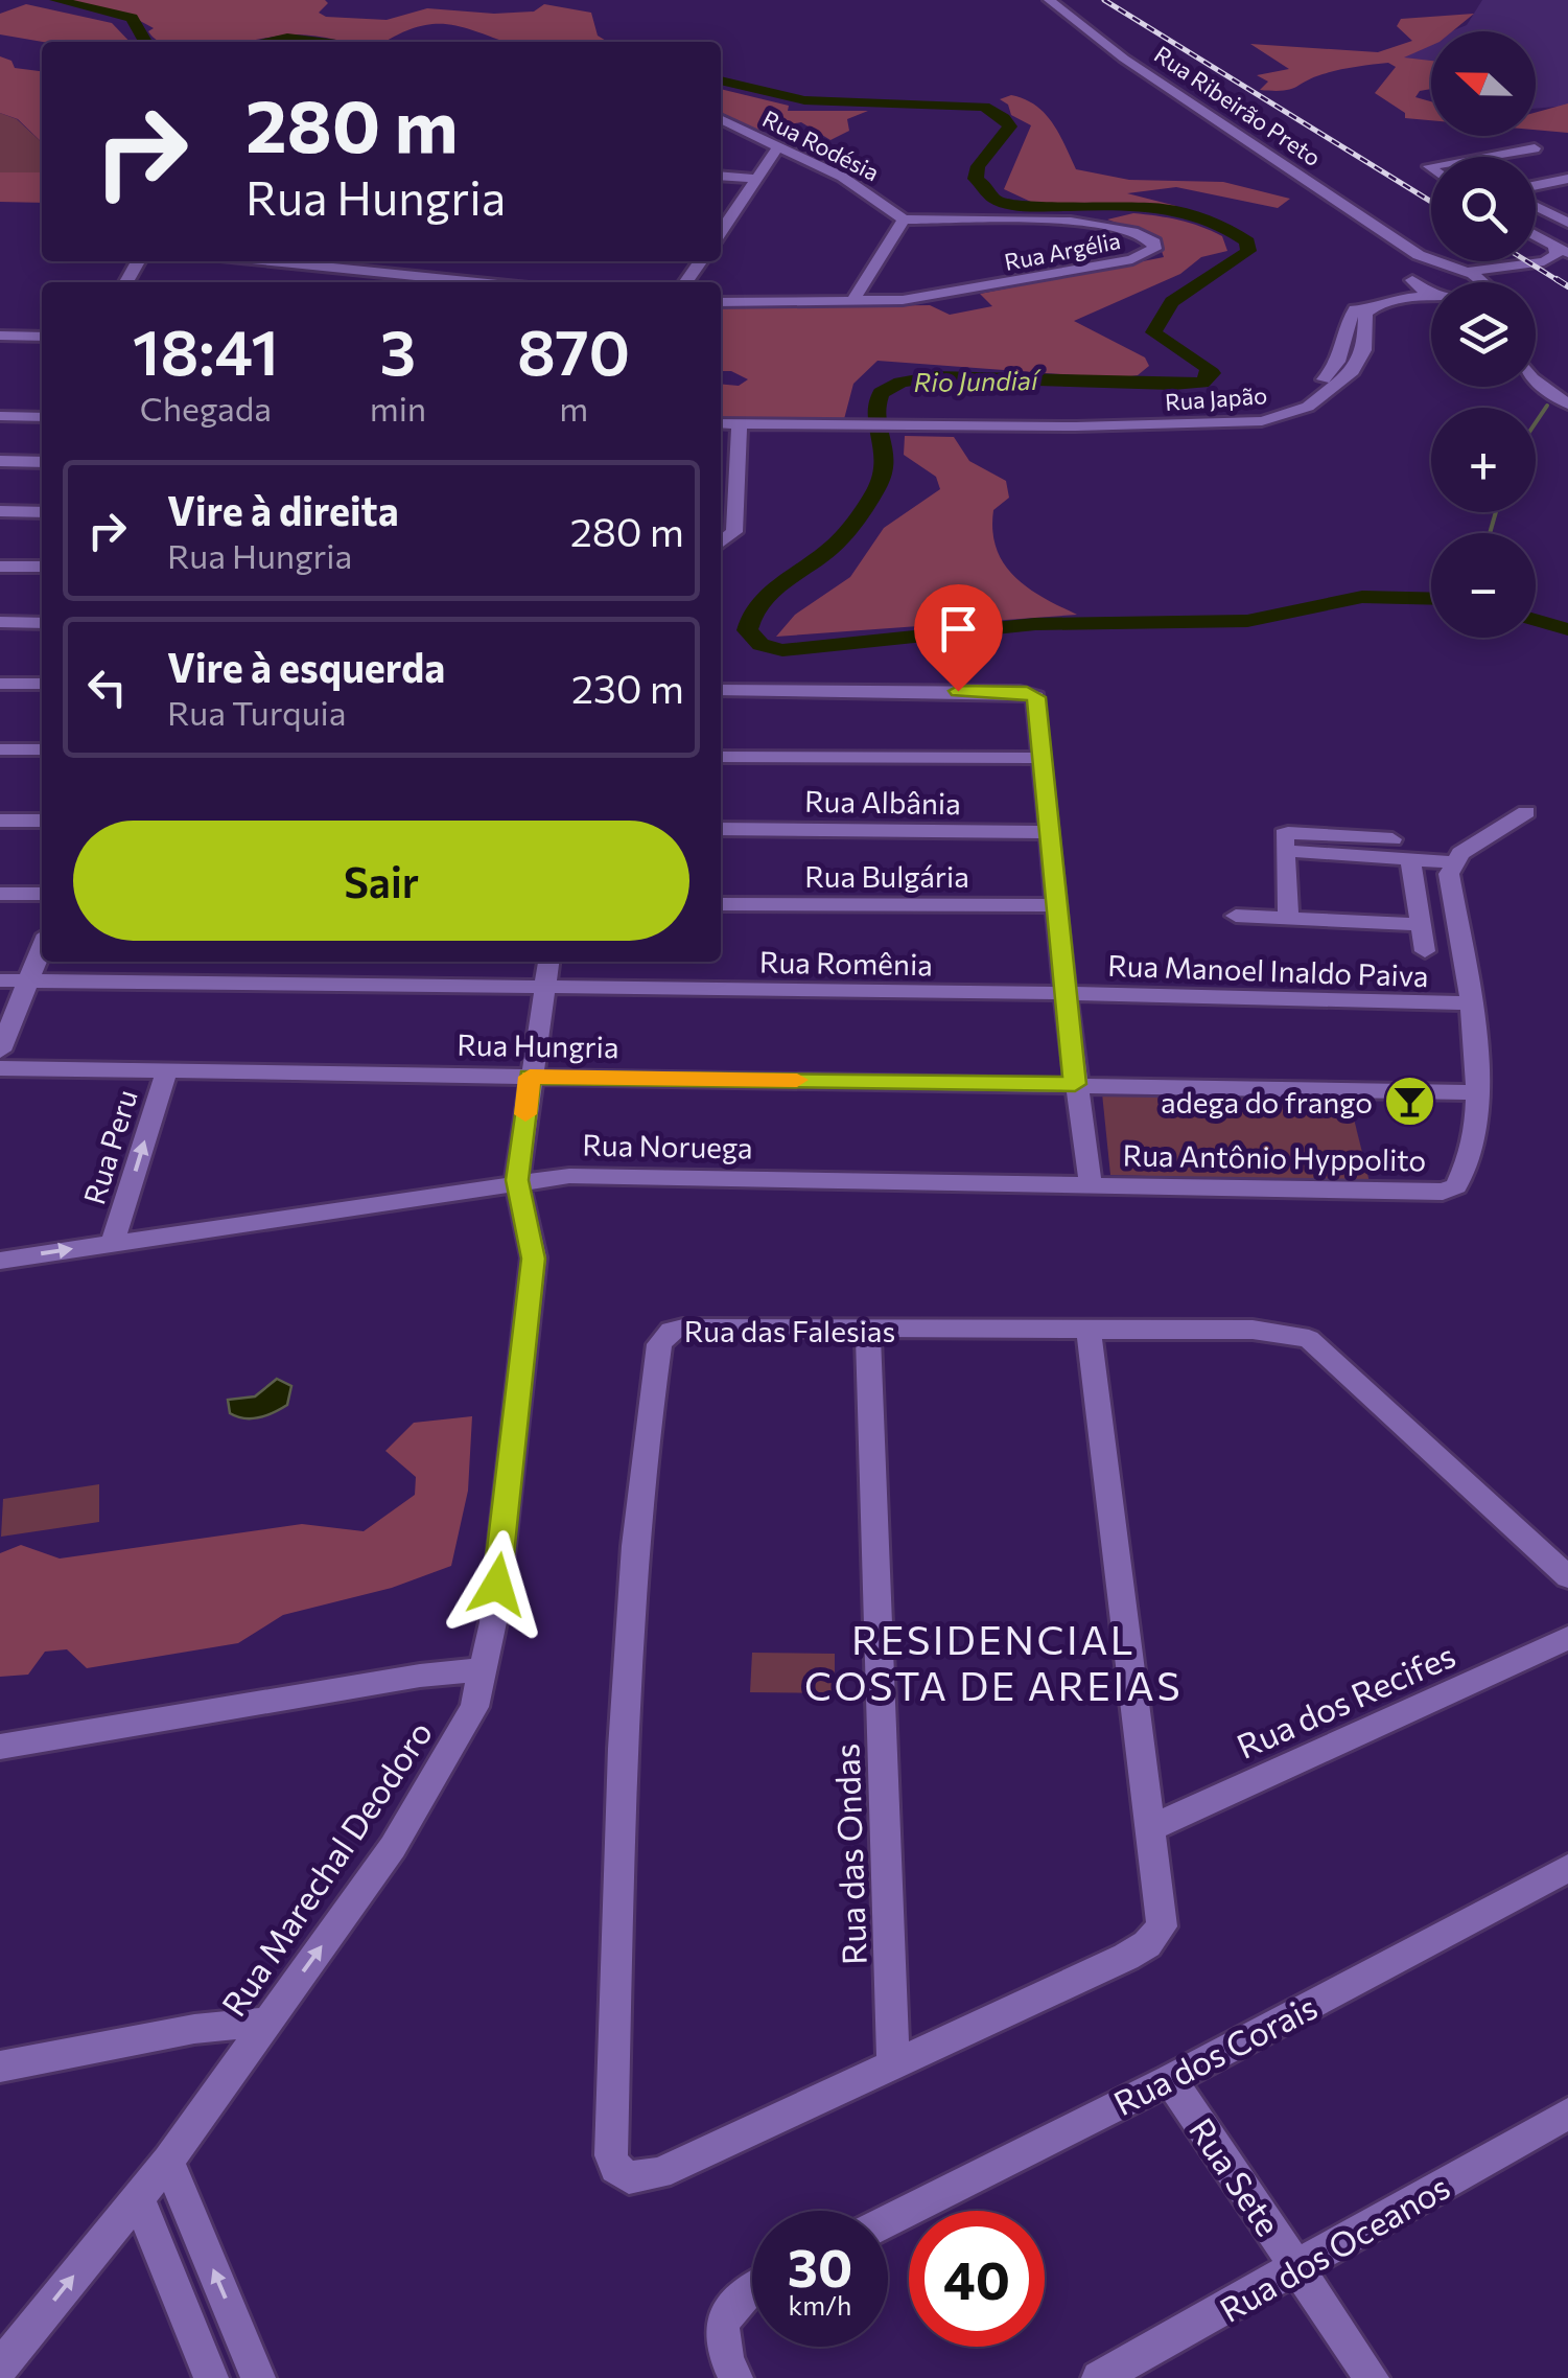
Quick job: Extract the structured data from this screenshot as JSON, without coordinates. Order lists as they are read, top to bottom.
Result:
{
  "streets": {
    "street": [
      "Rua Ribeirão Preto",
      "Rua Rodésia",
      "Rua Argélia",
      "Rua Japão",
      "Rua Albânia",
      "Rua Bulgária",
      "Rua Romênia",
      "Rua Manoel Inaldo Paiva",
      "Rua Hungria",
      "Rua Noruega",
      "Rua Peru",
      "Rua Antônio Hyppolito",
      "Rua das Falesias",
      "Rua dos Recifes",
      "Rua das Ondas",
      "Rua Marechal Deodoro",
      "Rua dos Corais",
      "Rua Sete",
      "Rua dos Oceanos"
    ]
  },
  "crossings": [
    ["Rua Rodésia", "Rua Argélia"],
    ["Rua Romênia", "Rua Manoel Inaldo Paiva"],
    ["Rua Romênia", "Rua Marechal Deodoro"],
    ["Rua Hungria", "Rua Peru"],
    ["Rua Hungria", "Rua Antônio Hyppolito"],
    ["Rua Hungria", "Rua Marechal Deodoro"],
    ["Rua Noruega", "Rua Peru"],
    ["Rua Noruega", "Rua Antônio Hyppolito"],
    ["Rua Noruega", "Rua Marechal Deodoro"],
    ["Rua das Falesias", "Rua das Ondas"],
    ["Rua dos Corais", "Rua Sete"],
    ["Rua Sete", "Rua dos Oceanos"]
  ],
  "one_way": ["Rua Peru", "Rua Marechal Deodoro"],
  "districts": ["RESIDENCIAL COSTA DE AREIAS"],
  "water": ["Rio Jundiaí"],
  "places": {
    "bar": ["adega do frango"]
  },
  "north": "left",
  "page": {
    "map_buttons": ["+", "−"],
    "turn": ["280 m", "Rua Hungria"],
    "eta": [
      "18:41",
      "Chegada",
      "3",
      "min",
      "870",
      "m"
    ],
    "list": [
      {
        "name": "Vire à direita",
        "note": "Rua Hungria",
        "value": "280 m"
      },
      {
        "name": "Vire à esquerda",
        "note": "Rua Turquia",
        "value": "230 m"
      }
    ],
    "buttons": "Sair",
    "speed": "30 km/h",
    "limit": "40"
  }
}
